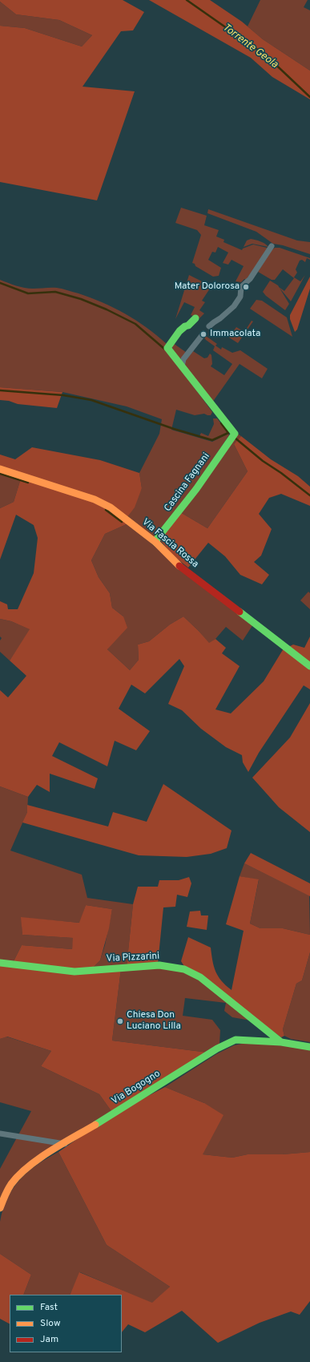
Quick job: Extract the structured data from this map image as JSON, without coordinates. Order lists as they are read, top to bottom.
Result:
{
  "streets": {
    "street": [
      "Cascina Fagnani",
      "Via Fascia Rossa",
      "Via Pizzarini",
      "Via Bogogno"
    ]
  },
  "crossings": [
    ["Cascina Fagnani", "Via Fascia Rossa"],
    ["Via Pizzarini", "Via Bogogno"]
  ],
  "water": ["Torrente Geola"],
  "places": ["Mater Dolorosa", "Immacolata", "Chiesa Don Luciano Lilla"],
  "legend": ["Fast", "Slow", "Jam"]
}
